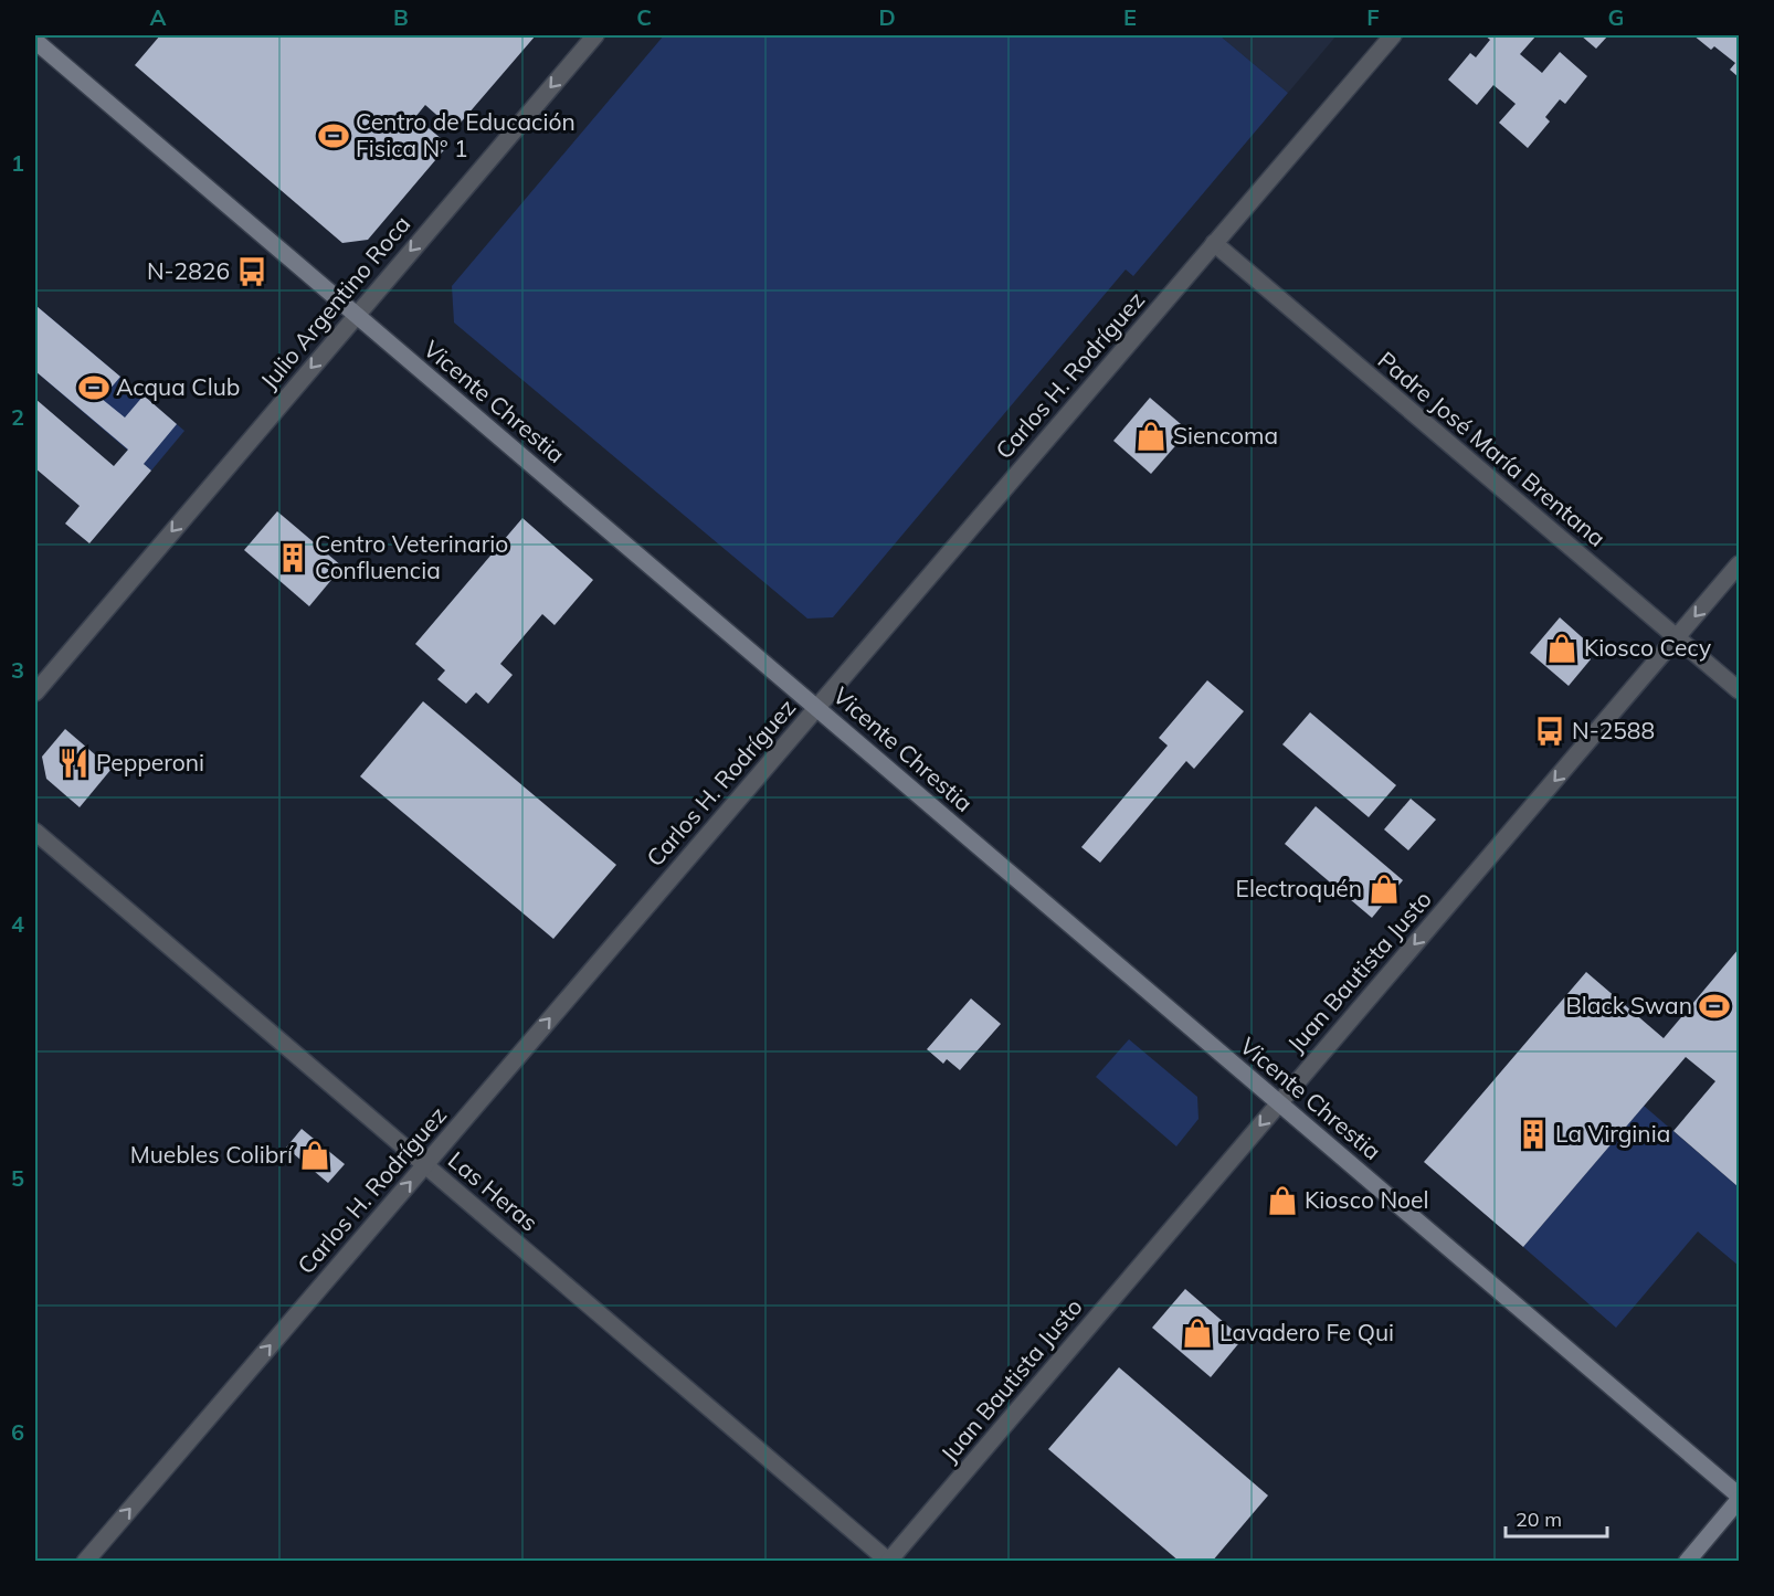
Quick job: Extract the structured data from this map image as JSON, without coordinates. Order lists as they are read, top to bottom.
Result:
{
  "streets": {
    "main road": ["Vicente Chrestia"],
    "street": [
      "Julio Argentino Roca",
      "Carlos H. Rodríguez",
      "Padre José María Brentana",
      "Juan Bautista Justo",
      "Las Heras"
    ]
  },
  "crossings": [
    ["Julio Argentino Roca", "Vicente Chrestia"],
    ["Carlos H. Rodríguez", "Vicente Chrestia"],
    ["Carlos H. Rodríguez", "Padre José María Brentana"],
    ["Carlos H. Rodríguez", "Las Heras"],
    ["Vicente Chrestia", "Juan Bautista Justo"],
    ["Padre José María Brentana", "Juan Bautista Justo"],
    ["Juan Bautista Justo", "Las Heras"]
  ],
  "one_way": ["Julio Argentino Roca", "Carlos H. Rodríguez", "Juan Bautista Justo"],
  "places": {
    "sports": ["Centro de Educación Fisica Nº 1", "Acqua Club", "Black Swan"],
    "bus stop": ["N-2826", "N-2588"],
    "shop": [
      "Siencoma",
      "Kiosco Cecy",
      "Electroquén",
      "Muebles Colibrí",
      "Kiosco Noel",
      "Lavadero Fe Qui"
    ],
    "building": ["Centro Veterinario Confluencia", "La Virginia"],
    "restaurant": ["Pepperoni"]
  },
  "scale_bar": "20 m",
  "grid": {
    "columns": [
      "A",
      "B",
      "C",
      "D",
      "E",
      "F",
      "G"
    ],
    "rows": [
      "1",
      "2",
      "3",
      "4",
      "5",
      "6"
    ]
  }
}
